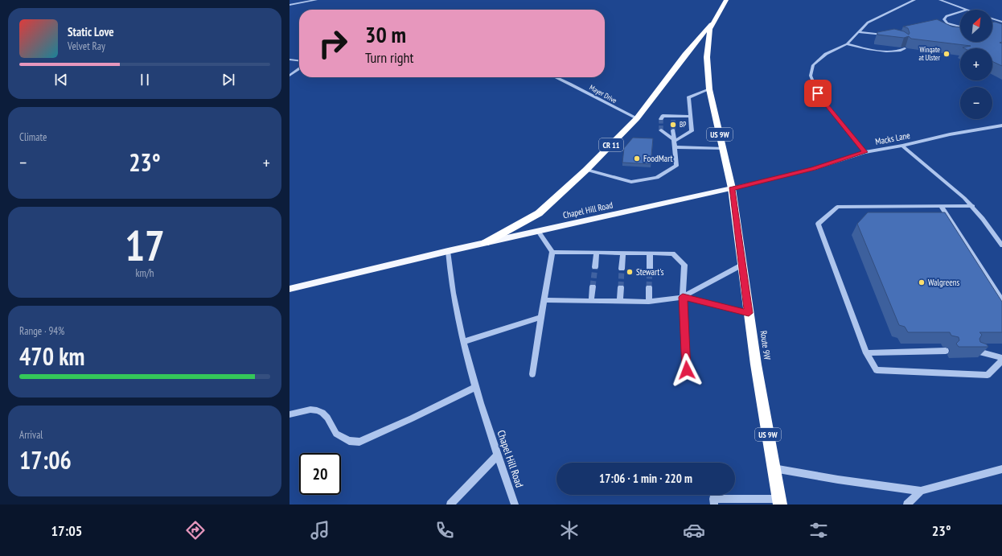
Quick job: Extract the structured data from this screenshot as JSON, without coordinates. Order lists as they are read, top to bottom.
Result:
{
  "streets": {
    "highway": ["US 9W", "CR 11", "Route 9W"],
    "main road": ["Chapel Hill Road"],
    "street": ["Mayer Drive", "Macks Lane"]
  },
  "crossings": [
    ["Mayer Drive", "CR 11"],
    ["US 9W", "Macks Lane"],
    ["US 9W", "CR 11"],
    ["US 9W", "Chapel Hill Road"],
    ["US 9W", "Route 9W"],
    ["Macks Lane", "Chapel Hill Road"],
    ["Macks Lane", "Route 9W"],
    ["CR 11", "Chapel Hill Road"],
    ["Chapel Hill Road", "Route 9W"]
  ],
  "places": [
    "Wingate at Ulster",
    "BP",
    "FoodMart",
    "Stewart's",
    "Walgreens"
  ],
  "north": "top right",
  "page": {
    "map_buttons": ["+", "−"],
    "turn": ["30 m", "Turn right"],
    "song": ["Static Love", "Velvet Ray"],
    "tile": [
      "Climate",
      ["17", "km/h"],
      ["Range · 94%", "470 km"],
      ["Arrival", "17:06"]
    ],
    "heat": ["−", "23°", "+"],
    "limit": "20",
    "trip": "17:06 · 1 min · 220 m",
    "tabs": ["17:05", "23°"]
  }
}
